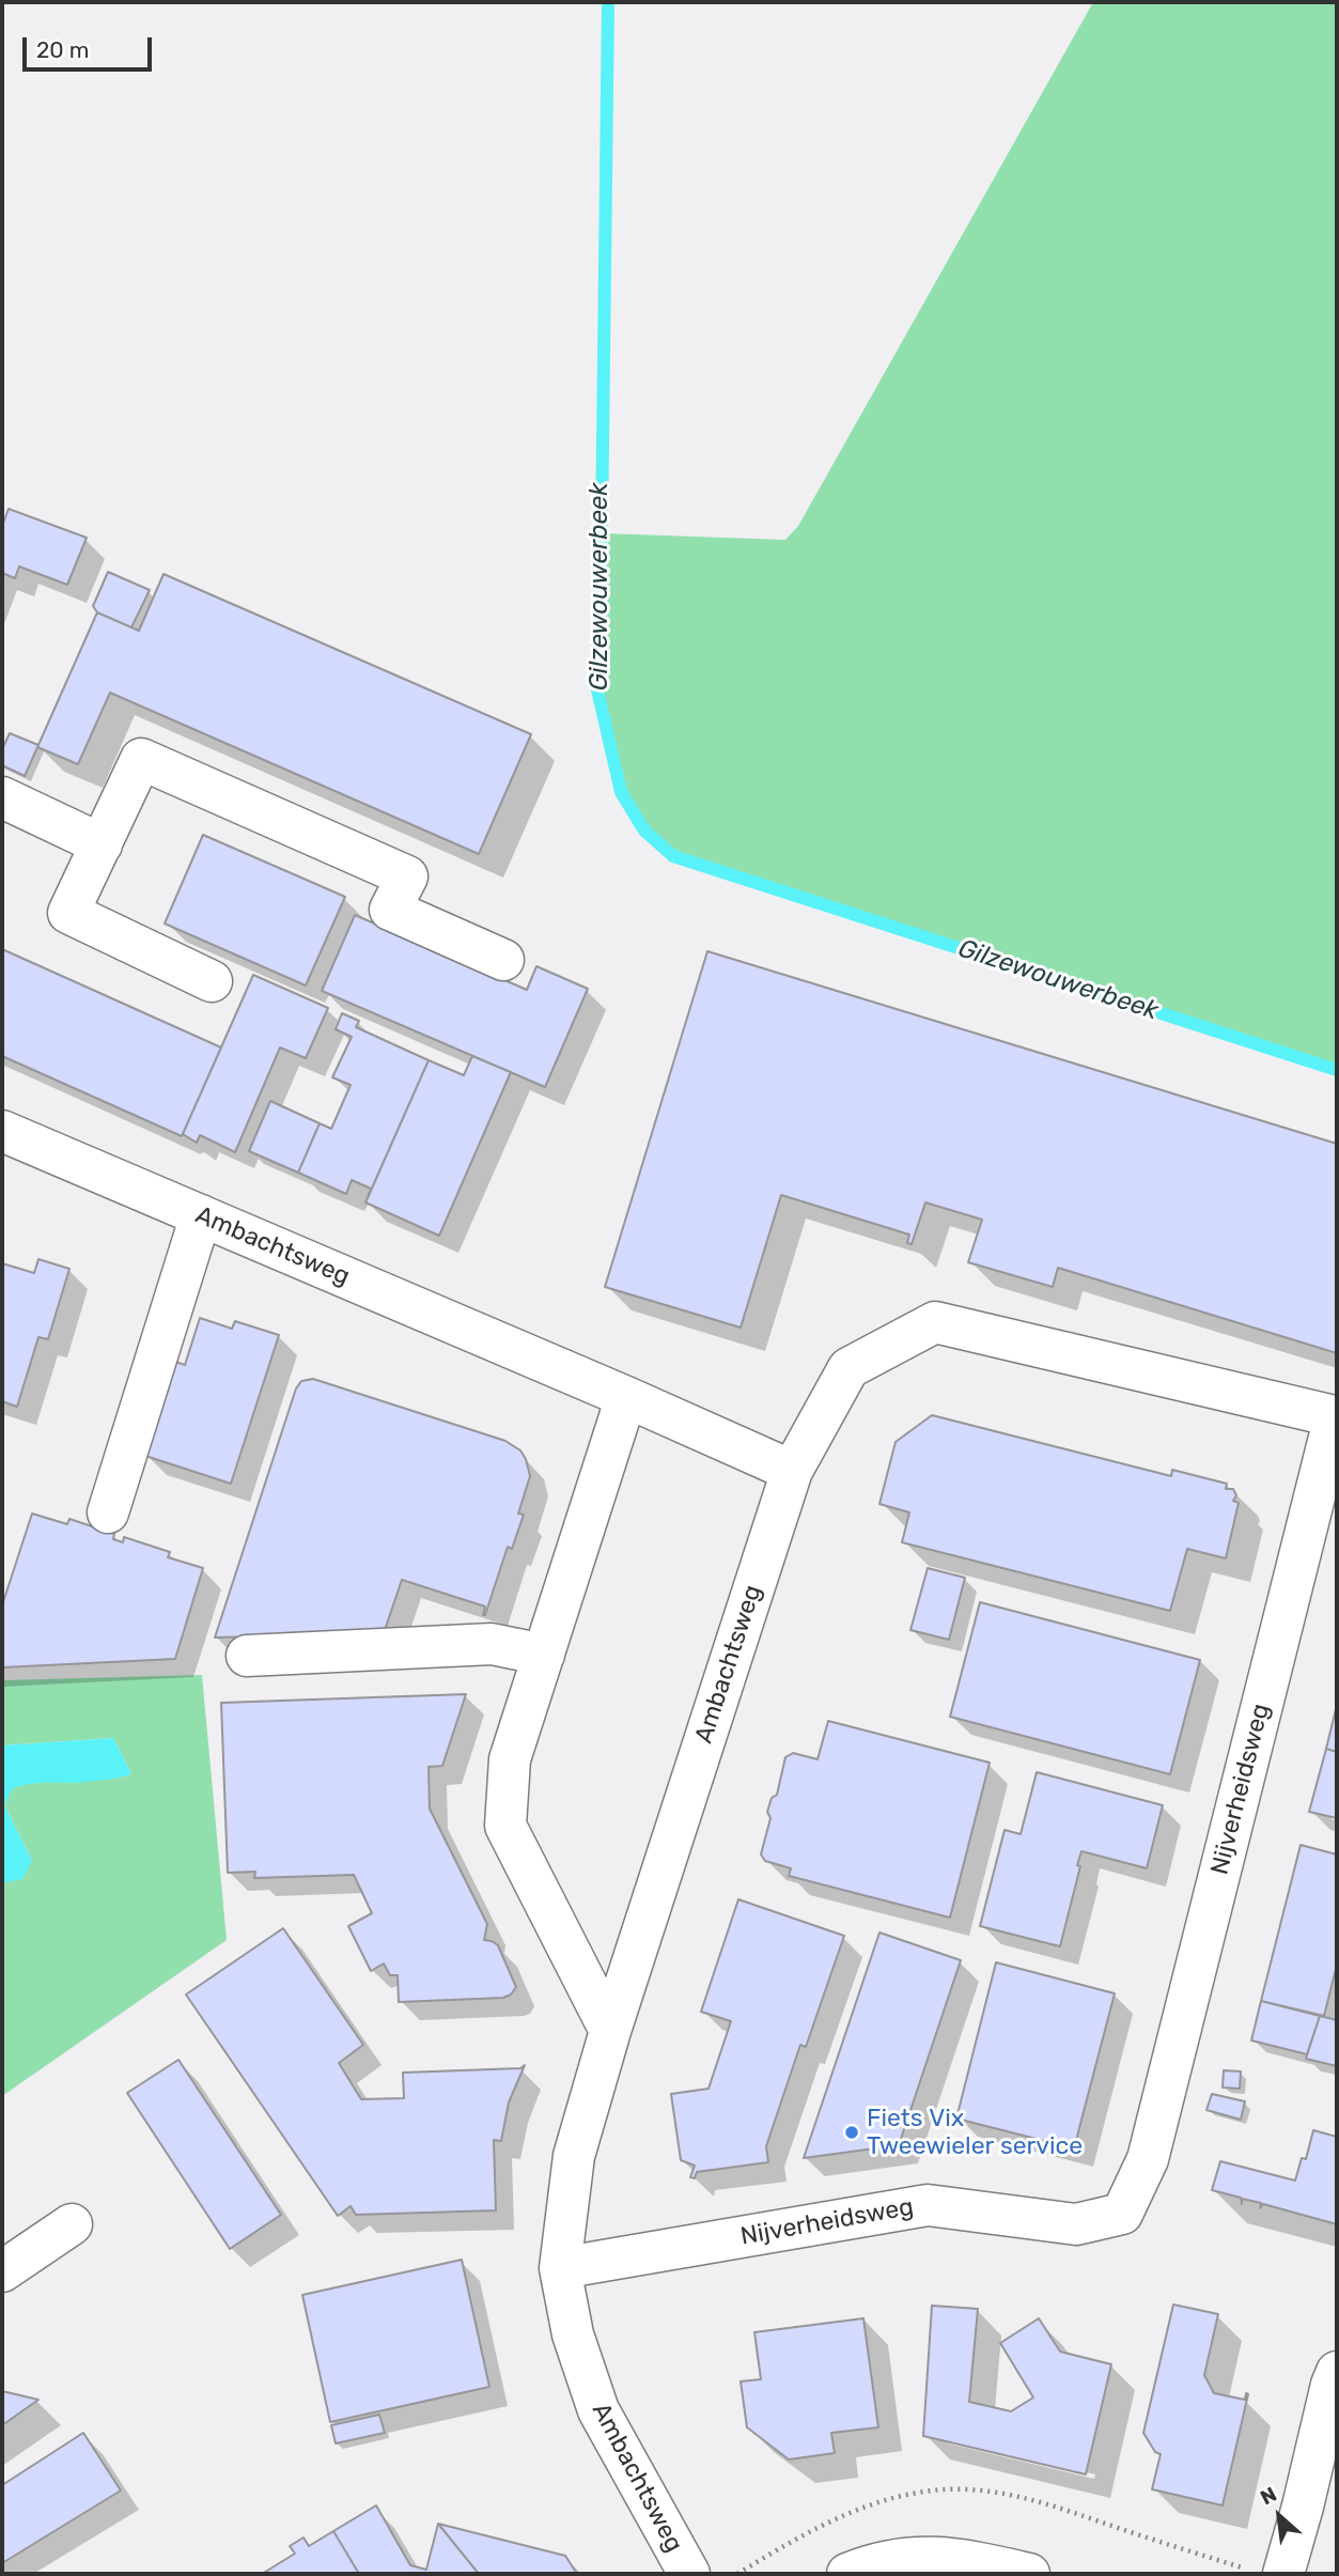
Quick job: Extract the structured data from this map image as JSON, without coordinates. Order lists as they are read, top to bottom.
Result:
{
  "streets": {
    "street": ["Ambachtsweg", "Nijverheidsweg"]
  },
  "crossings": [
    ["Ambachtsweg", "Nijverheidsweg"]
  ],
  "water": ["Gilzewouwerbeek"],
  "places": ["Fiets Vix Tweewieler service"],
  "scale_bar": "20 m",
  "north": "top left"
}
